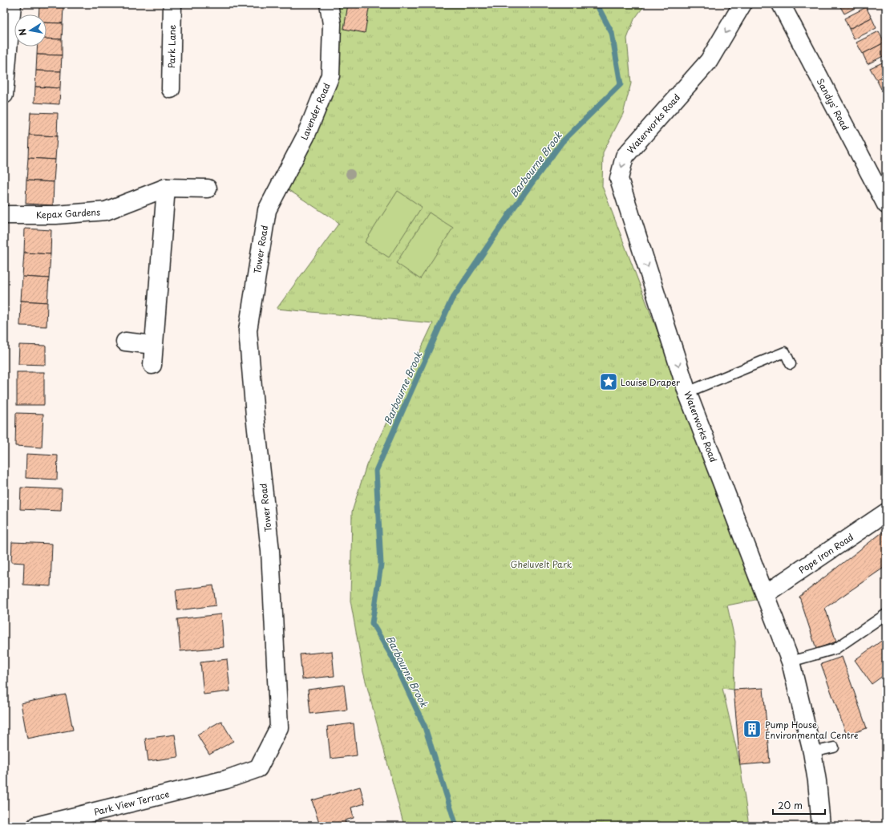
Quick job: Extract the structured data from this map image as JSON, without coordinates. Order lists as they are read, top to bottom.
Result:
{
  "streets": {
    "street": [
      "Park Lane",
      "Sandys' Road",
      "Lavender Road",
      "Waterworks Road",
      "Kepax Gardens",
      "Tower Road",
      "Pope Iron Road",
      "Park View Terrace"
    ]
  },
  "crossings": [
    ["Lavender Road", "Tower Road"],
    ["Waterworks Road", "Pope Iron Road"],
    ["Tower Road", "Park View Terrace"]
  ],
  "one_way": ["Waterworks Road"],
  "water": ["Barbourne Brook"],
  "parks": ["Gheluvelt Park"],
  "places": {
    "place": ["Louise Draper"],
    "building": ["Pump House Environmental Centre"]
  },
  "scale_bar": "20 m",
  "north": "left"
}
